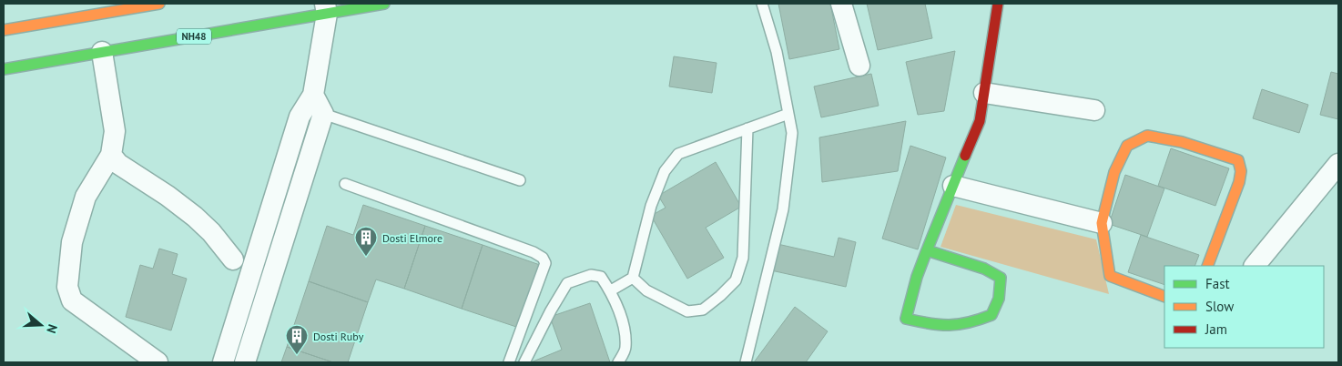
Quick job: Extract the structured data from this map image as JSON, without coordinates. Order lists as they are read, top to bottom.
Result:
{
  "streets": {
    "main road": ["NH48"]
  },
  "places": {
    "building": ["Dosti Elmore", "Dosti Ruby"]
  },
  "legend": ["Fast", "Slow", "Jam"],
  "north": "right"
}
